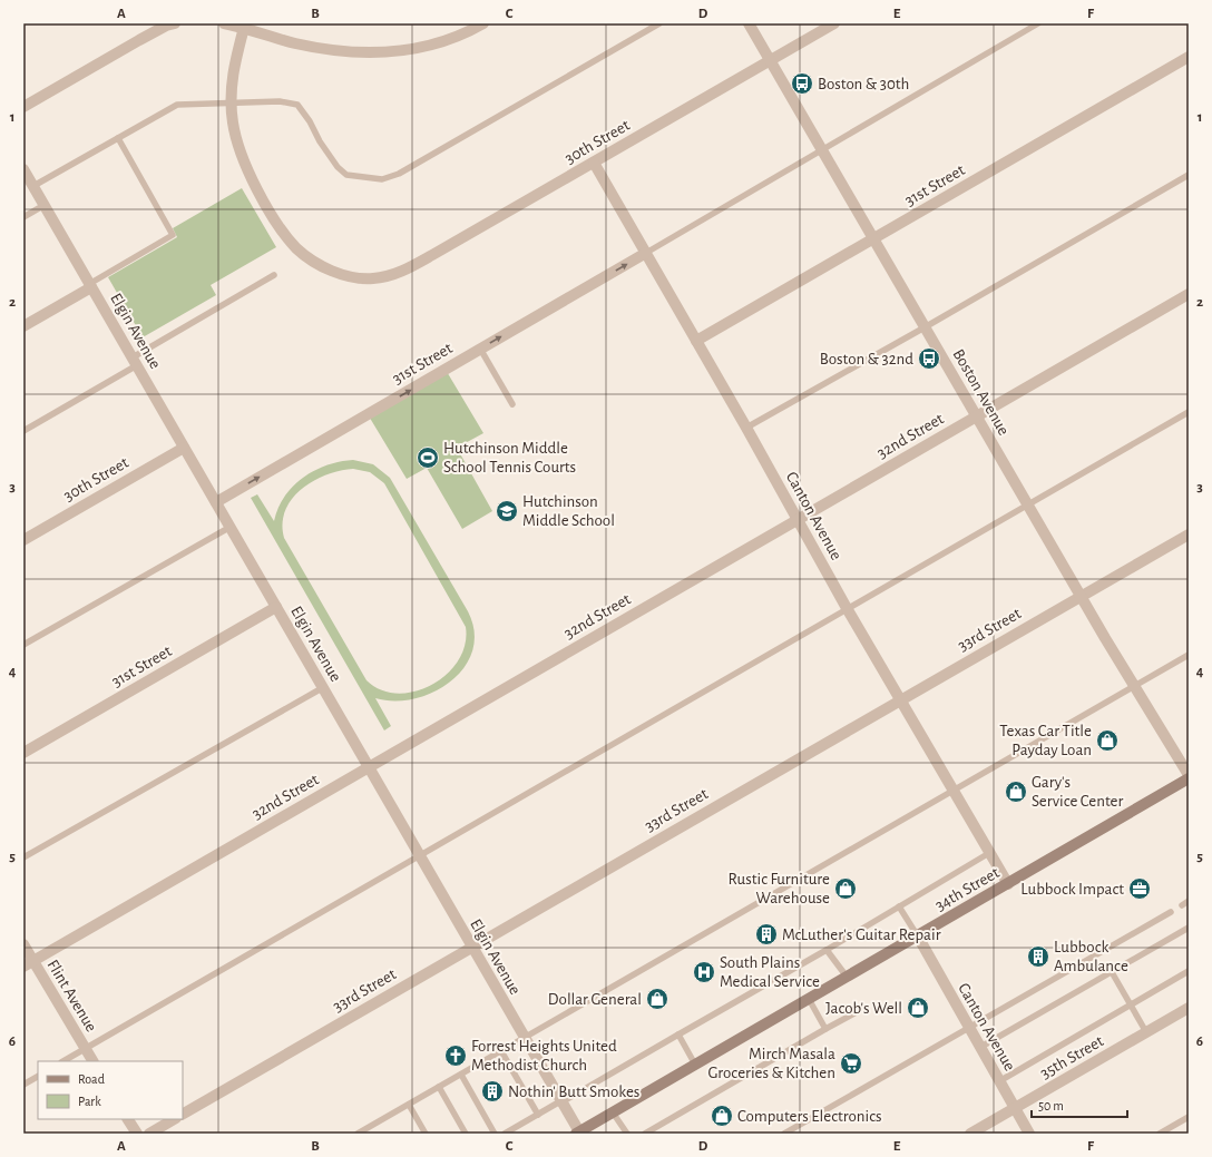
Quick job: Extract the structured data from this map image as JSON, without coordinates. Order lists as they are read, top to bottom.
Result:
{
  "streets": {
    "main road": ["34th Street"],
    "street": [
      "30th Street",
      "31st Street",
      "Elgin Avenue",
      "Boston Avenue",
      "32nd Street",
      "Canton Avenue",
      "33rd Street",
      "Flint Avenue",
      "35th Street"
    ]
  },
  "crossings": [
    ["30th Street", "Elgin Avenue"],
    ["30th Street", "Boston Avenue"],
    ["30th Street", "Canton Avenue"],
    ["31st Street", "Elgin Avenue"],
    ["31st Street", "Boston Avenue"],
    ["31st Street", "Canton Avenue"],
    ["Elgin Avenue", "32nd Street"],
    ["Elgin Avenue", "33rd Street"],
    ["Elgin Avenue", "34th Street"],
    ["Boston Avenue", "32nd Street"],
    ["Boston Avenue", "33rd Street"],
    ["Boston Avenue", "34th Street"],
    ["32nd Street", "Canton Avenue"],
    ["32nd Street", "Flint Avenue"],
    ["Canton Avenue", "33rd Street"],
    ["Canton Avenue", "34th Street"],
    ["Canton Avenue", "35th Street"]
  ],
  "one_way": ["31st Street"],
  "places": {
    "bus stop": ["Boston & 30th", "Boston & 32nd"],
    "sports": ["Hutchinson Middle School Tennis Courts"],
    "school or university": ["Hutchinson Middle School"],
    "shop": [
      "Texas Car Title Payday Loan",
      "Gary's Service Center",
      "Rustic Furniture Warehouse",
      "Dollar General",
      "Jacob's Well",
      "Computers Electronics"
    ],
    "office": ["Lubbock Impact"],
    "building": ["McLuther's Guitar Repair", "Lubbock Ambulance", "Nothin' Butt Smokes"],
    "hospital": ["South Plains Medical Service"],
    "church": ["Forrest Heights United Methodist Church"],
    "supermarket": ["Mirch Masala Groceries & Kitchen"]
  },
  "legend": ["Road", "Park"],
  "scale_bar": "50 m",
  "grid": {
    "columns": [
      "A",
      "B",
      "C",
      "D",
      "E",
      "F"
    ],
    "rows": [
      "1",
      "2",
      "3",
      "4",
      "5",
      "6"
    ]
  }
}
